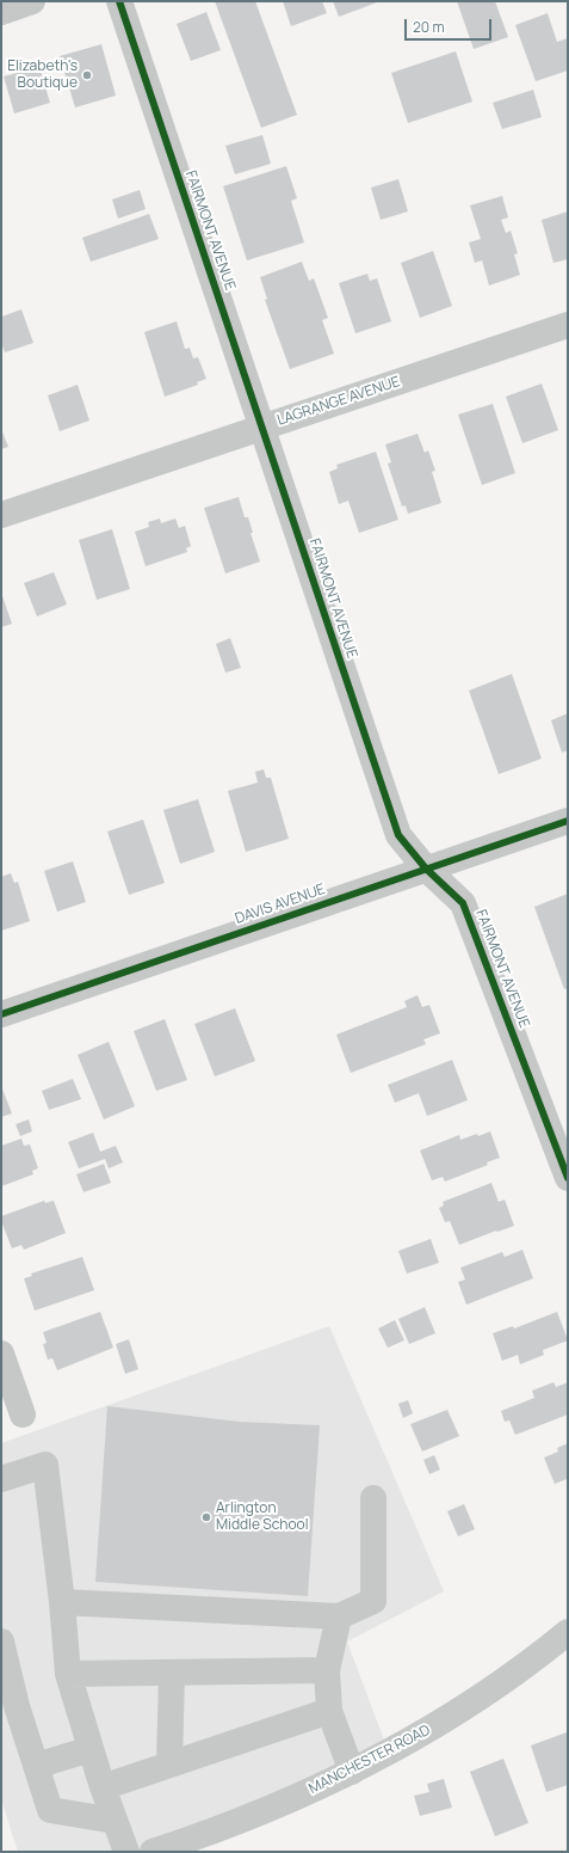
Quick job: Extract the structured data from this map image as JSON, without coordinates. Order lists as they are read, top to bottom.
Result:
{
  "streets": {
    "street": [
      "FAIRMONT AVENUE",
      "LAGRANGE AVENUE",
      "DAVIS AVENUE",
      "MANCHESTER ROAD"
    ]
  },
  "crossings": [
    ["FAIRMONT AVENUE", "LAGRANGE AVENUE"],
    ["FAIRMONT AVENUE", "DAVIS AVENUE"]
  ],
  "places": ["Elizabeth's Boutique", "Arlington Middle School"],
  "scale_bar": "20 m"
}
